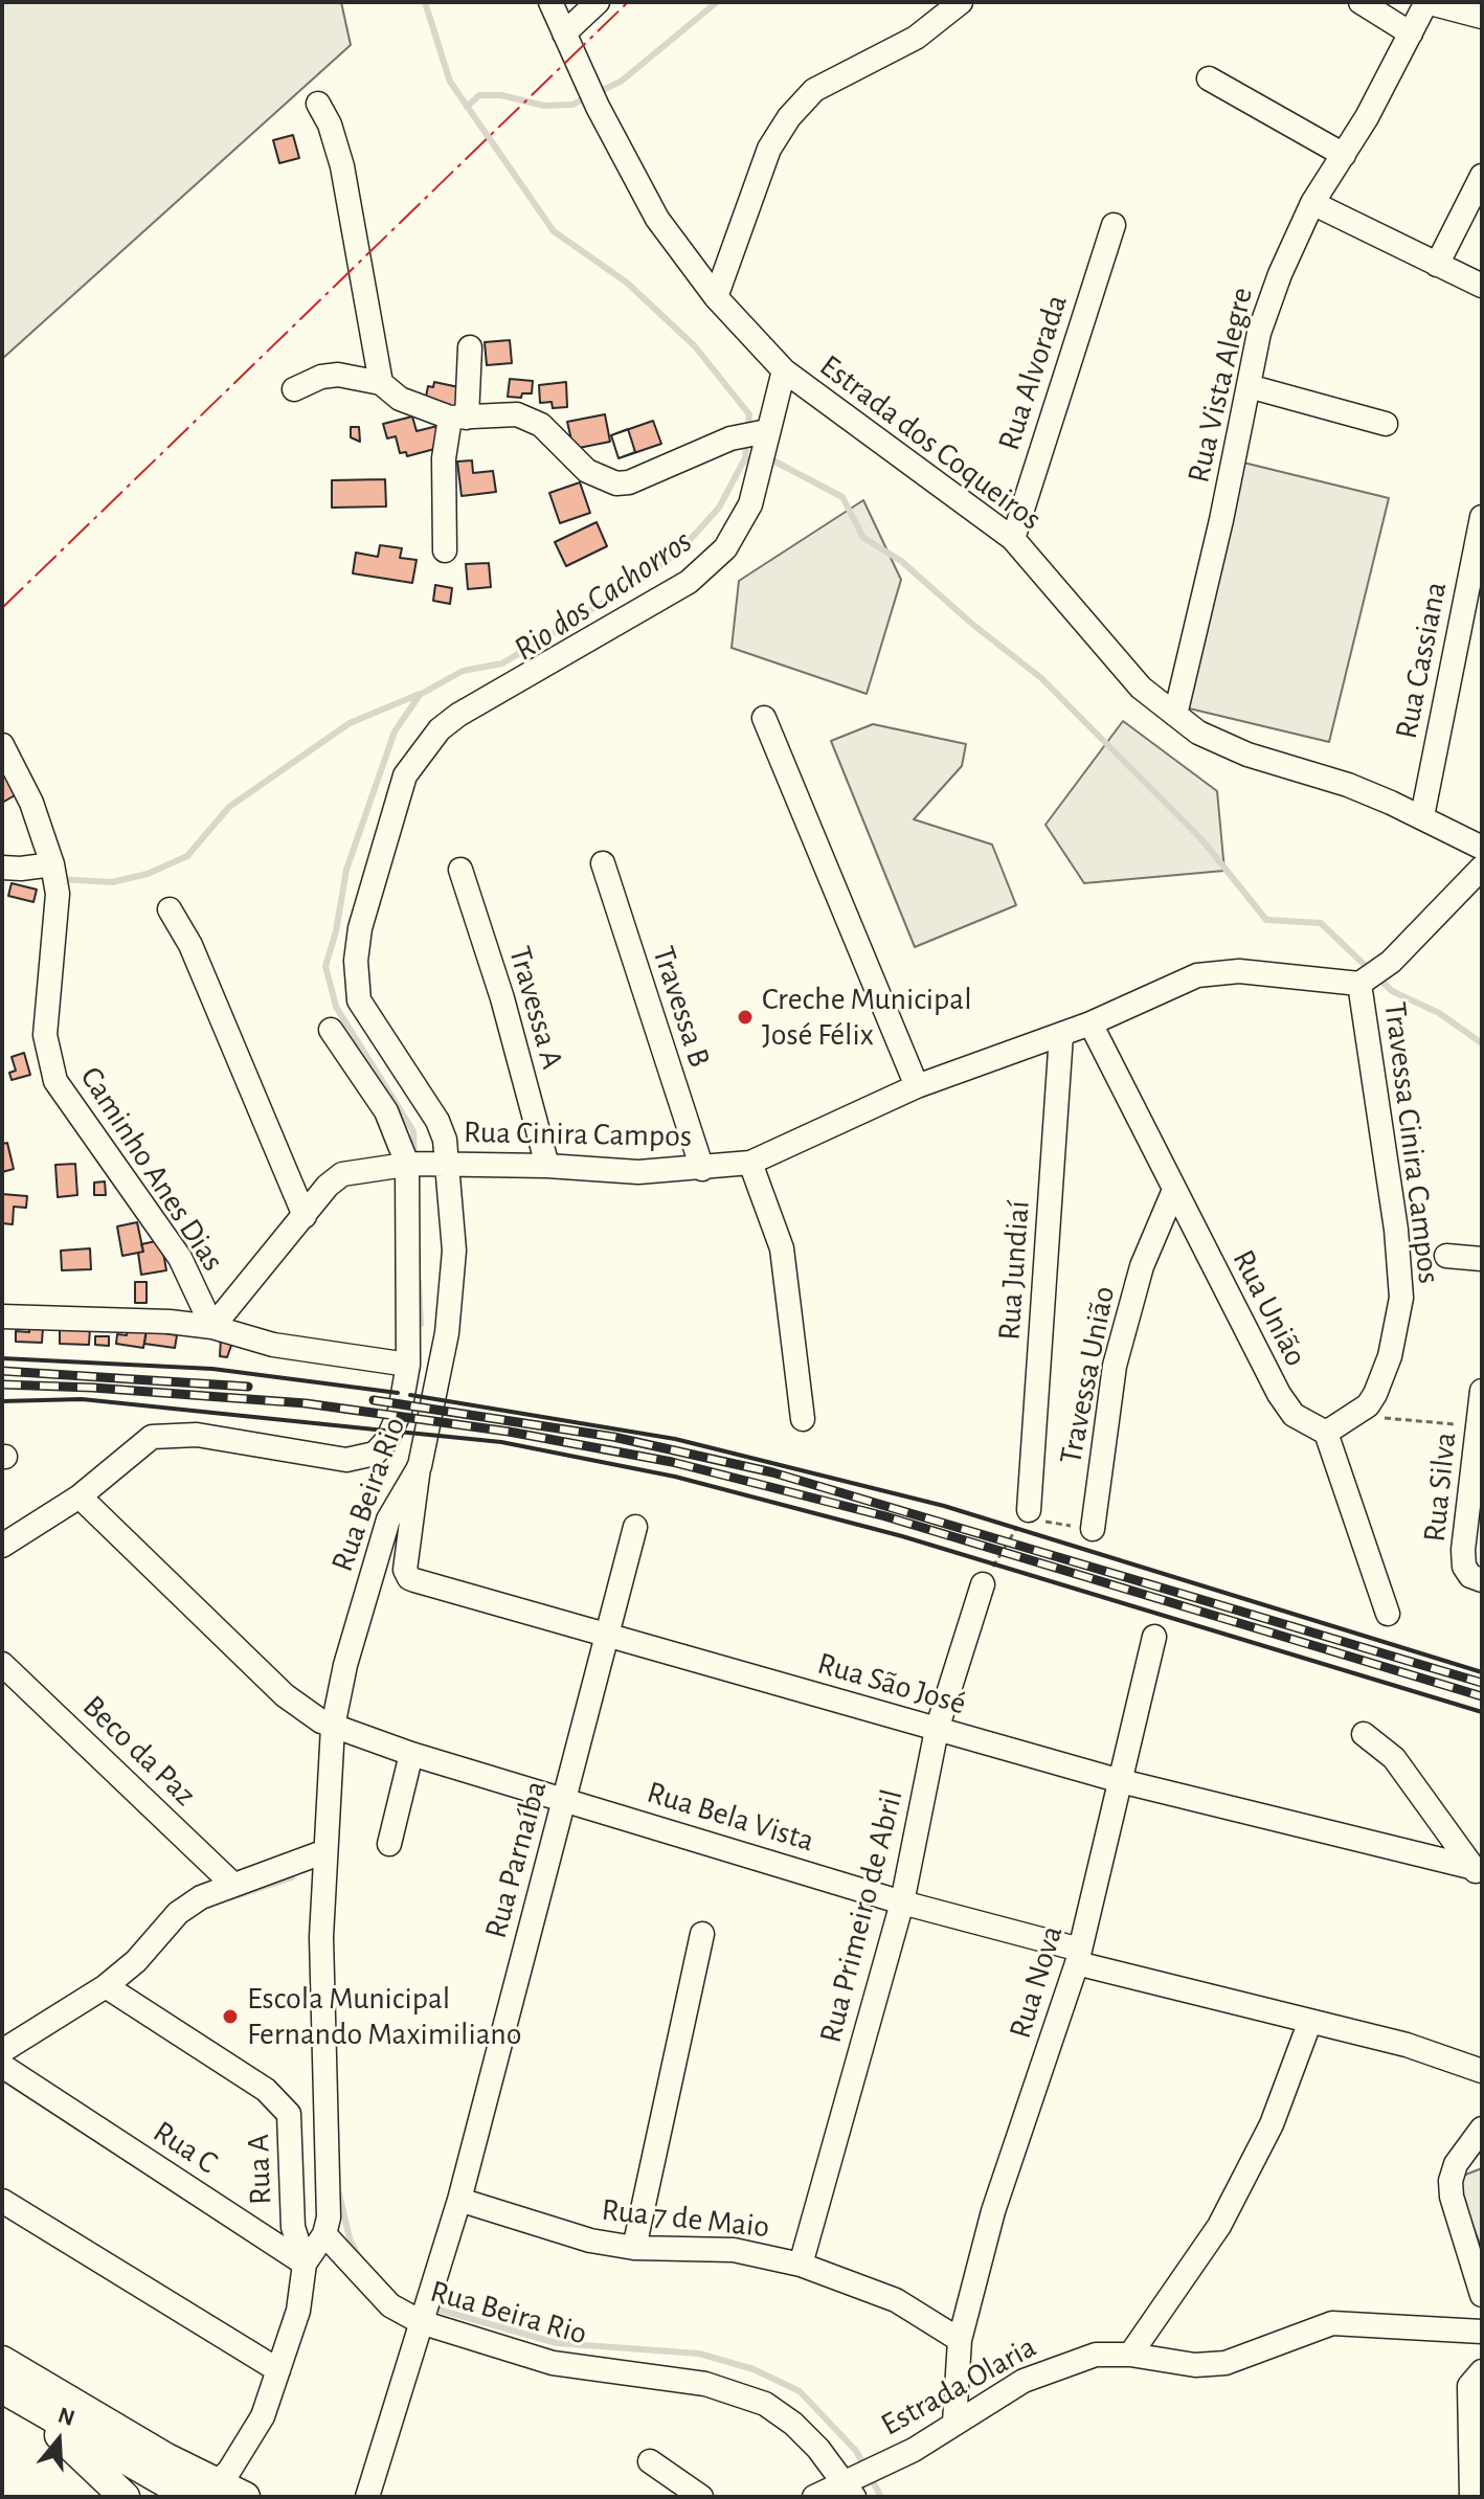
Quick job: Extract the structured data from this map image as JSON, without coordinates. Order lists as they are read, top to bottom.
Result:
{
  "streets": {
    "street": [
      "Rua Alvorada",
      "Rua Vista Alegre",
      "Estrada dos Coqueiros",
      "Rua Cassiana",
      "Travessa B",
      "Travessa A",
      "Rua Cinira Campos",
      "Travessa Cinira Campos",
      "Caminho Anes Dias",
      "Rua Jundiaí",
      "Rua União",
      "Travessa União",
      "Rua Silva",
      "Rua Beira Rio",
      "Rua São José",
      "Beco da Paz",
      "Rua Bela Vista",
      "Rua Parnaíba",
      "Rua Primeiro de Abril",
      "Rua Nova",
      "Rua C",
      "Rua A",
      "Rua 7 de Maio",
      "Estrada Olaria"
    ]
  },
  "crossings": [
    ["Rua Alvorada", "Estrada dos Coqueiros"],
    ["Rua Vista Alegre", "Estrada dos Coqueiros"],
    ["Estrada dos Coqueiros", "Rua Cassiana"],
    ["Estrada dos Coqueiros", "Rua Beira Rio"],
    ["Travessa B", "Rua Cinira Campos"],
    ["Travessa A", "Rua Cinira Campos"],
    ["Rua Cinira Campos", "Travessa Cinira Campos"],
    ["Rua Cinira Campos", "Caminho Anes Dias"],
    ["Rua Cinira Campos", "Rua Jundiaí"],
    ["Rua Cinira Campos", "Rua União"],
    ["Rua Cinira Campos", "Rua Beira Rio"],
    ["Rua União", "Travessa União"],
    ["Rua Beira Rio", "Rua São José"],
    ["Rua Beira Rio", "Rua Bela Vista"],
    ["Rua Beira Rio", "Rua Parnaíba"],
    ["Rua Beira Rio", "Estrada Olaria"],
    ["Rua São José", "Rua Parnaíba"],
    ["Rua São José", "Rua Primeiro de Abril"],
    ["Rua São José", "Rua Nova"],
    ["Rua Bela Vista", "Rua Parnaíba"],
    ["Rua Bela Vista", "Rua Primeiro de Abril"],
    ["Rua Bela Vista", "Rua Nova"],
    ["Rua Parnaíba", "Rua 7 de Maio"],
    ["Rua Primeiro de Abril", "Rua 7 de Maio"],
    ["Rua Nova", "Rua 7 de Maio"],
    ["Rua C", "Rua A"]
  ],
  "water": ["Rio dos Cachorros"],
  "places": ["Creche Municipal José Félix", "Escola Municipal Fernando Maximiliano"],
  "north": "top"
}
